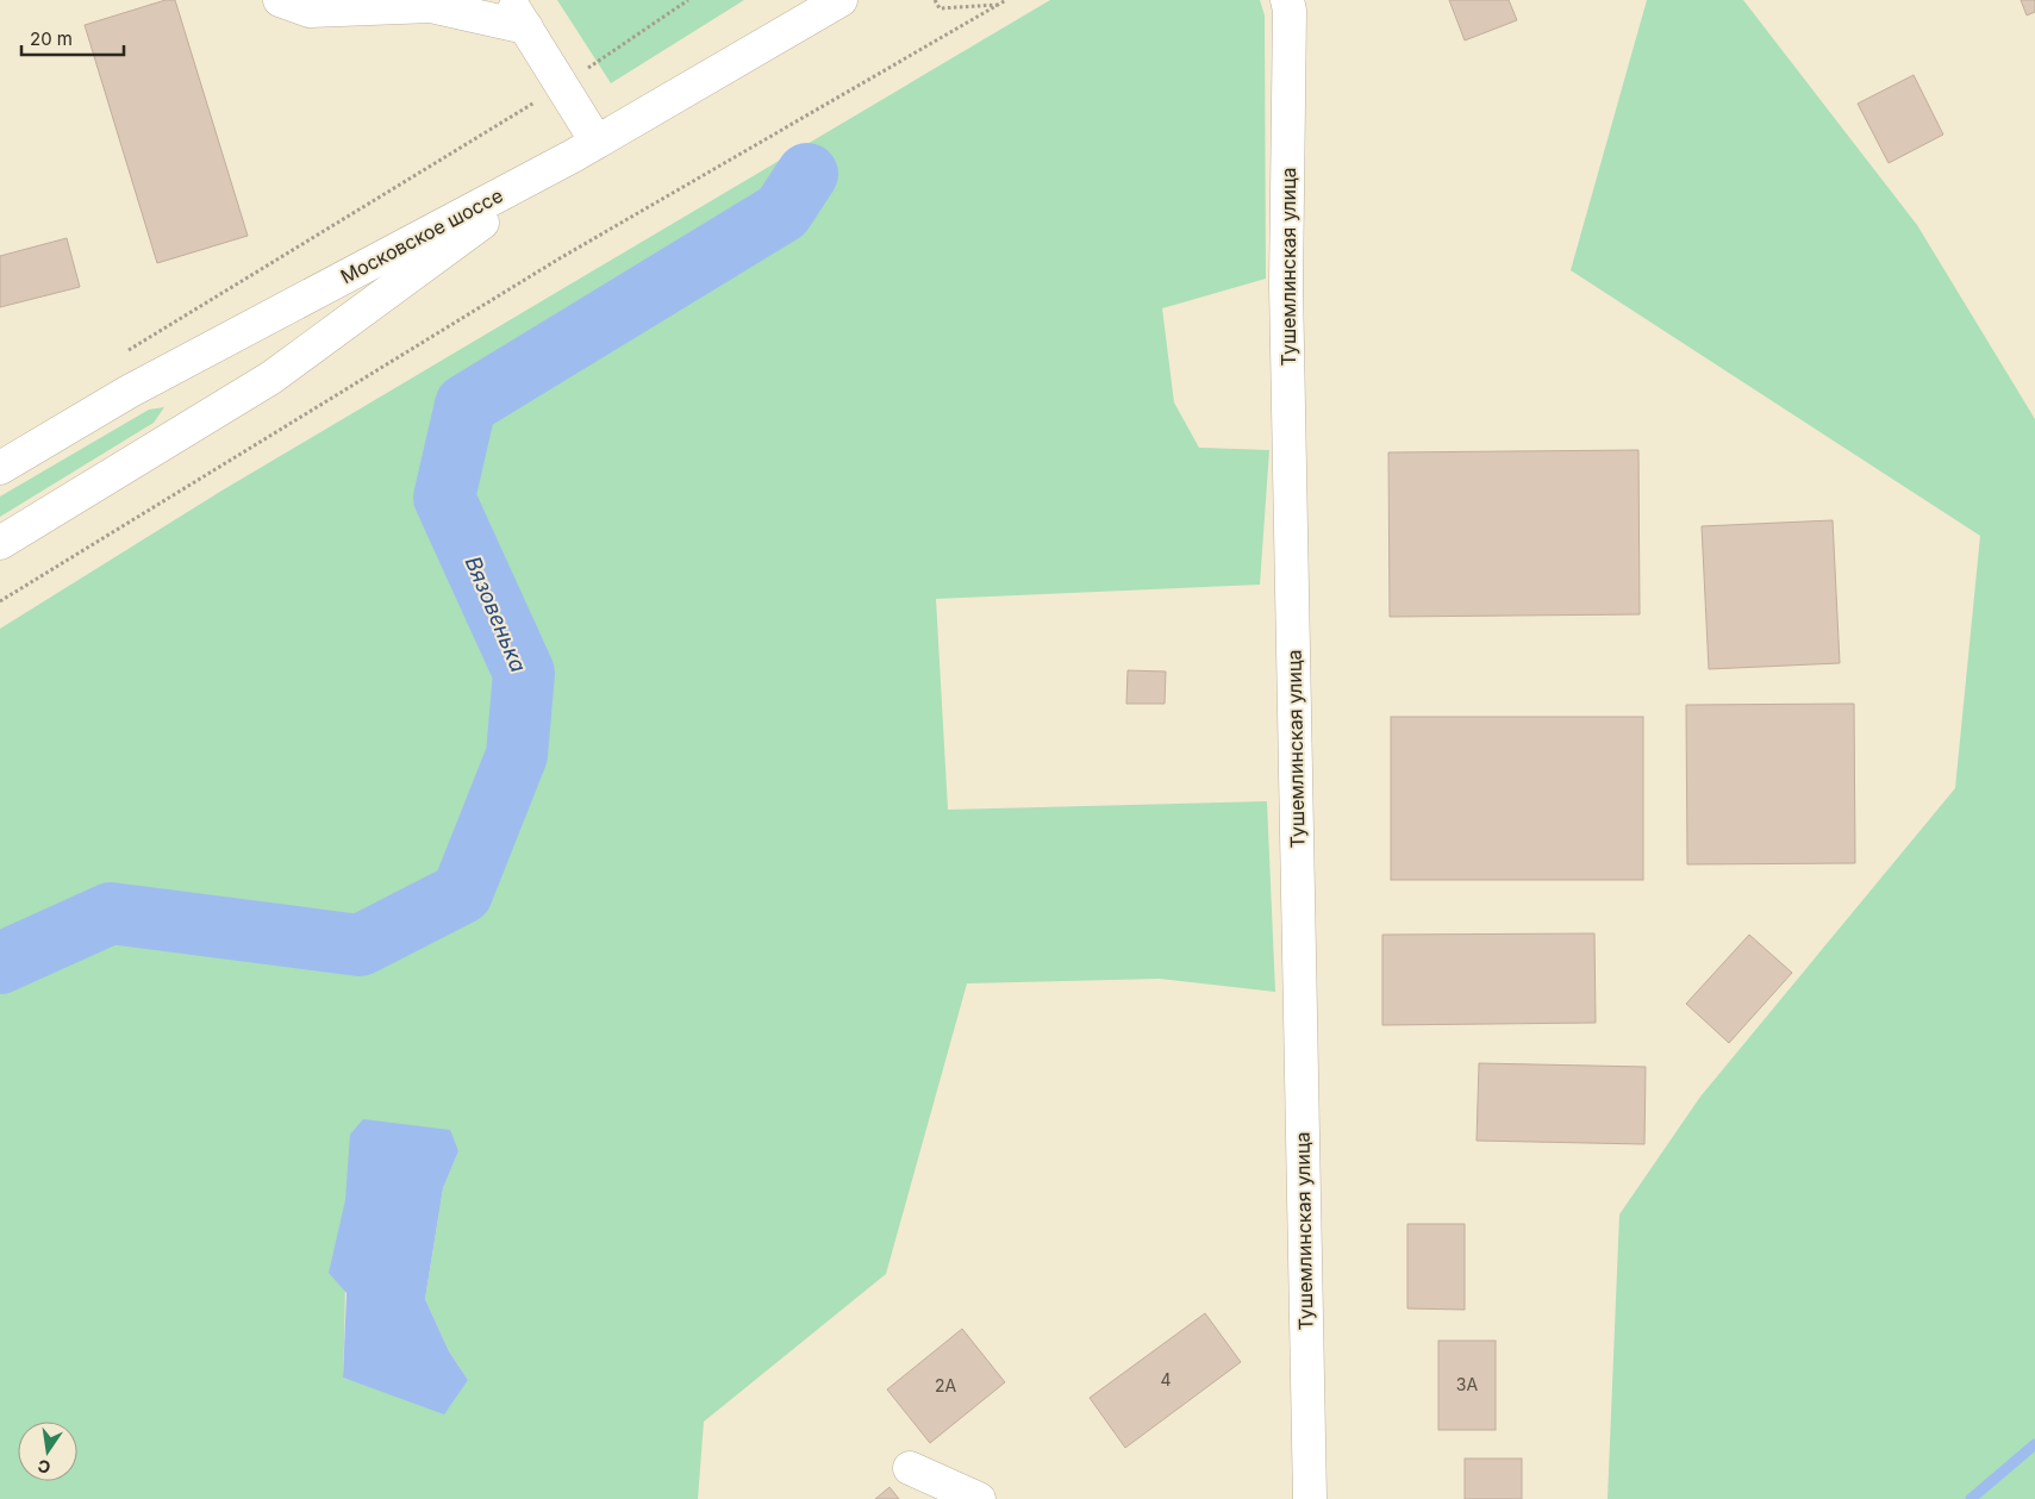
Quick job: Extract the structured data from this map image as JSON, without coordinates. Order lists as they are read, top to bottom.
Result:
{
  "streets": {
    "street": ["Московское шоссе", "Тушемлинская улица"]
  },
  "water": ["Вязовенька"],
  "house_numbers": ["4", "3А", "2А"],
  "scale_bar": "20 m",
  "north": "bottom"
}
